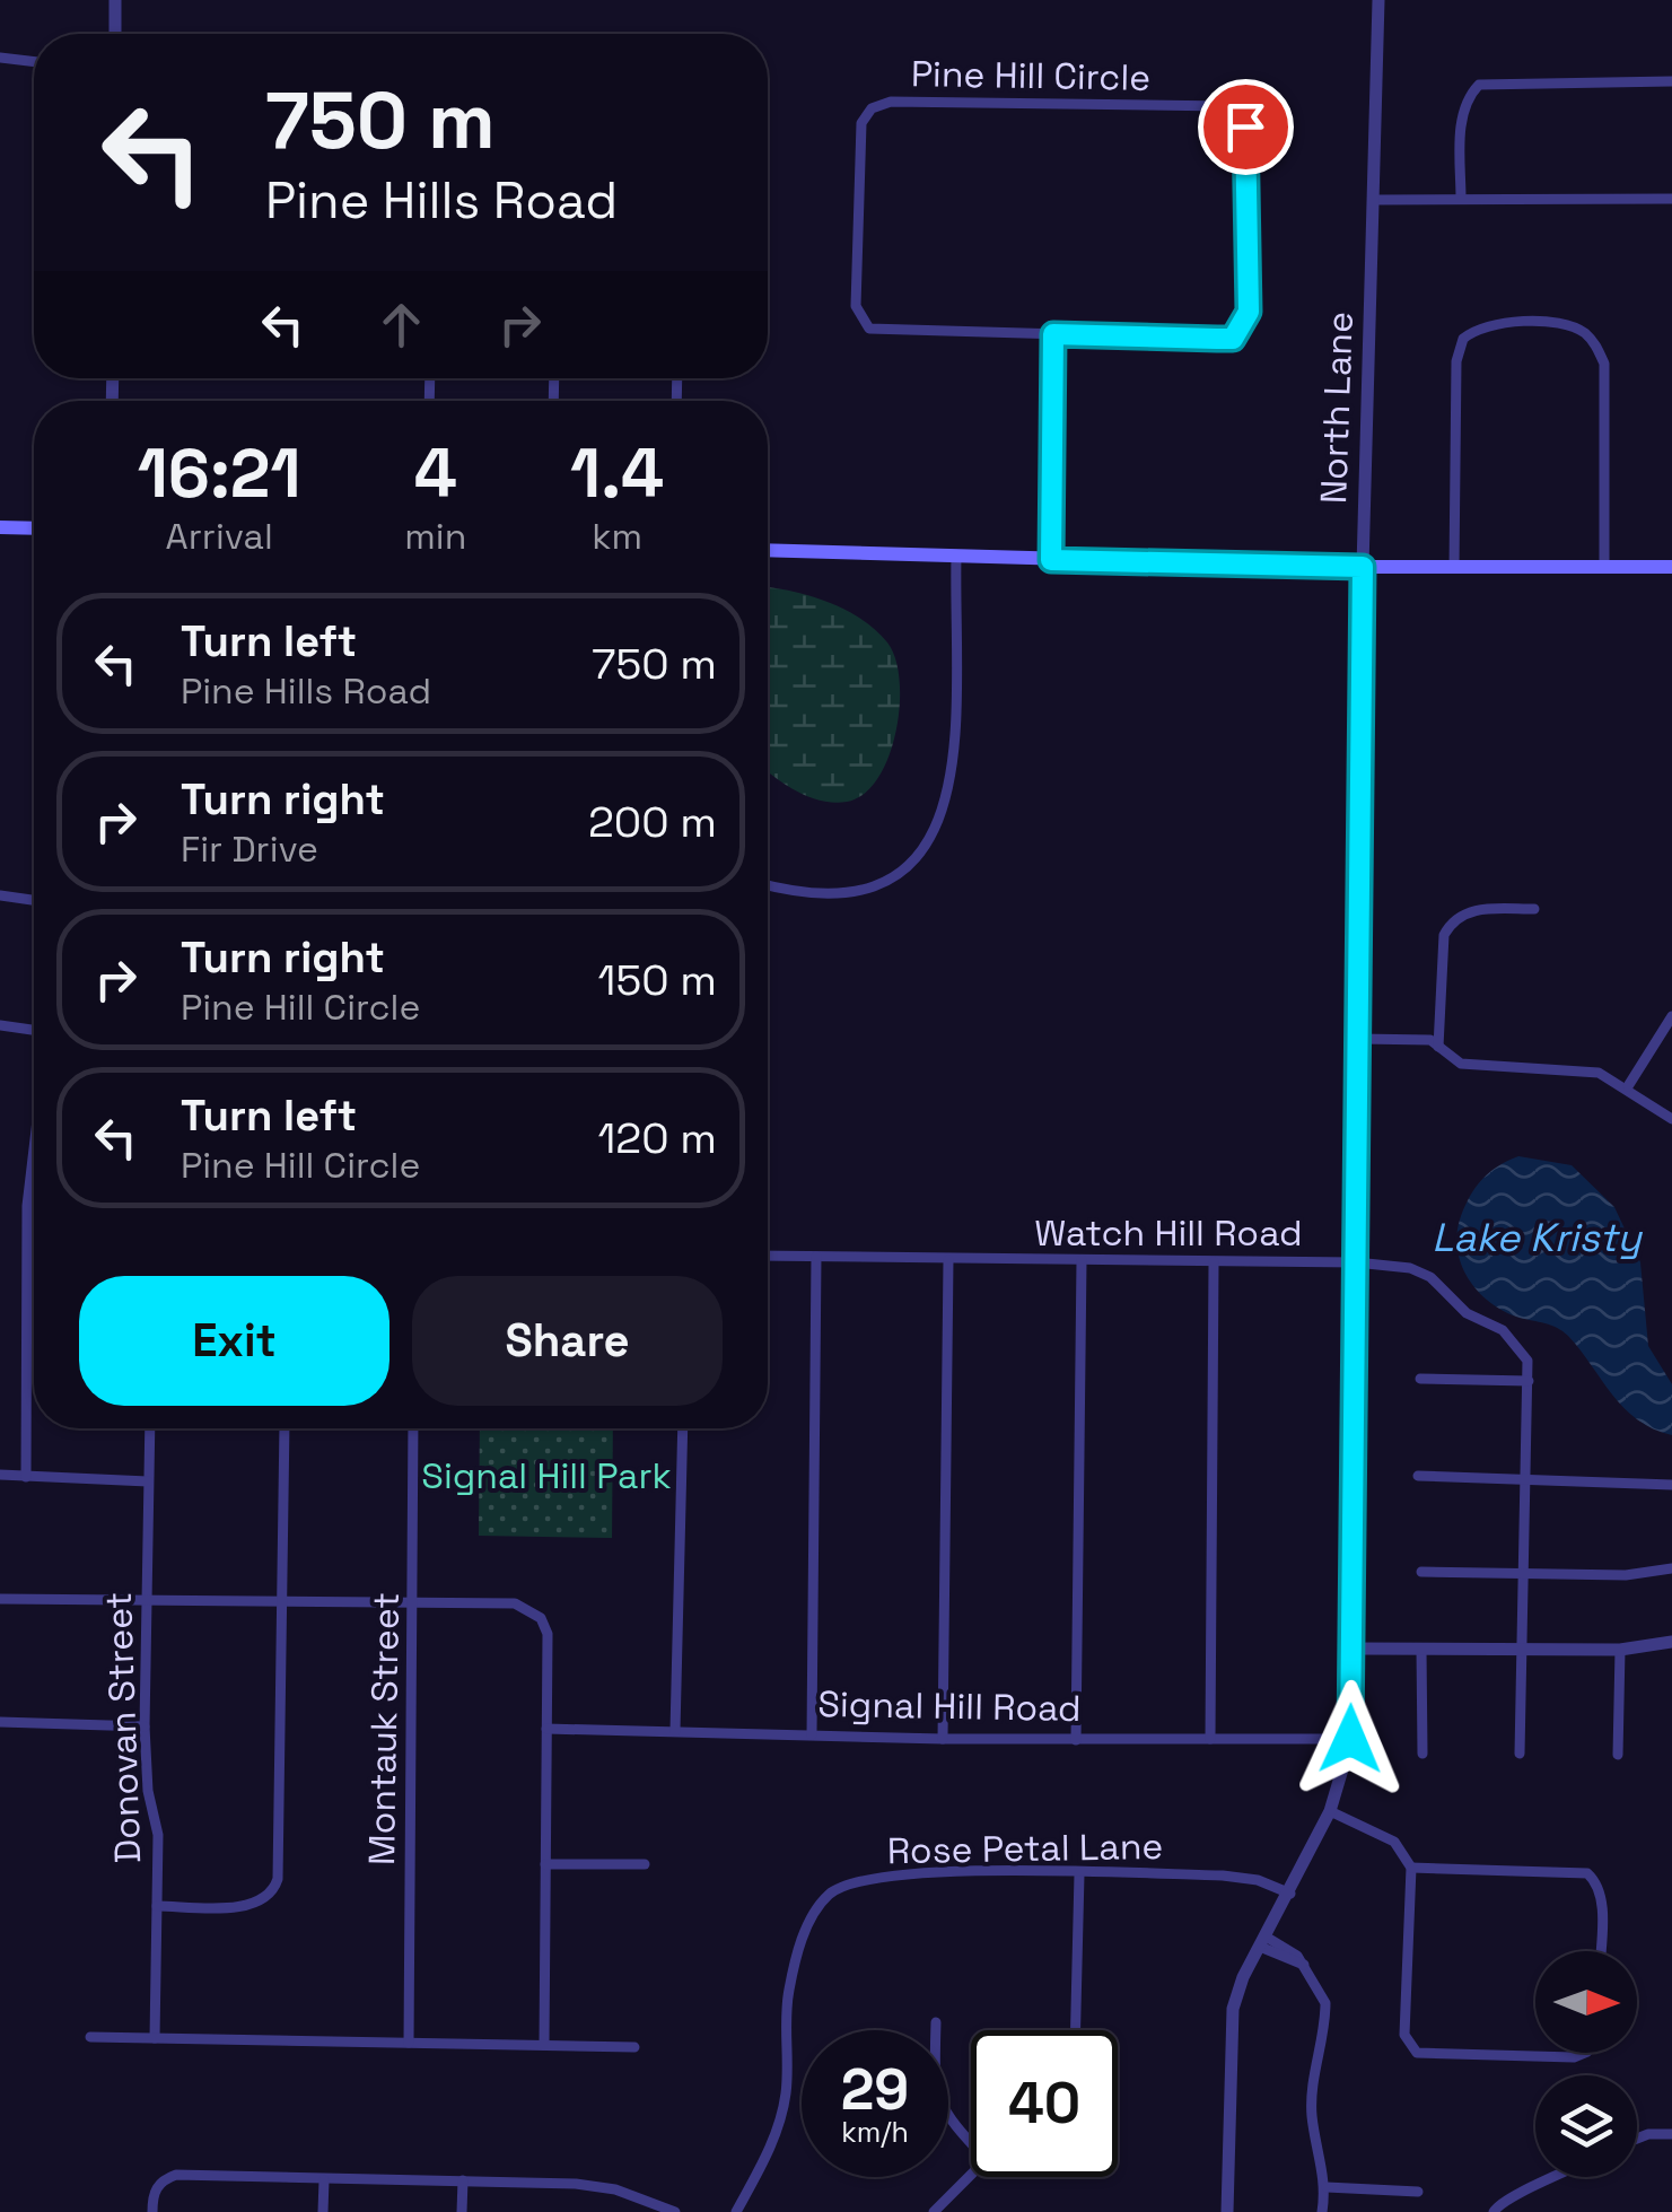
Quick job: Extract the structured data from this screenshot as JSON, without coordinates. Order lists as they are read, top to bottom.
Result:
{
  "streets": {
    "street": [
      "Pine Hill Circle",
      "North Lane",
      "Watch Hill Road",
      "Signal Hill Road",
      "Donovan Street",
      "Montauk Street",
      "Rose Petal Lane"
    ]
  },
  "crossings": [
    ["North Lane", "Watch Hill Road"],
    ["North Lane", "Signal Hill Road"],
    ["North Lane", "Rose Petal Lane"]
  ],
  "water": ["Lake Kristy"],
  "parks": ["Signal Hill Park"],
  "north": "right",
  "page": {
    "turn": ["750 m", "Pine Hills Road"],
    "eta": [
      "16:21",
      "Arrival",
      "4",
      "min",
      "1.4",
      "km"
    ],
    "list": [
      {
        "name": "Turn left",
        "note": "Pine Hills Road",
        "value": "750 m"
      },
      {
        "name": "Turn right",
        "note": "Fir Drive",
        "value": "200 m"
      },
      {
        "name": "Turn right",
        "note": "Pine Hill Circle",
        "value": "150 m"
      },
      {
        "name": "Turn left",
        "note": "Pine Hill Circle",
        "value": "120 m"
      }
    ],
    "buttons": ["Exit", "Share"],
    "speed": "29 km/h",
    "limit": "40"
  }
}
